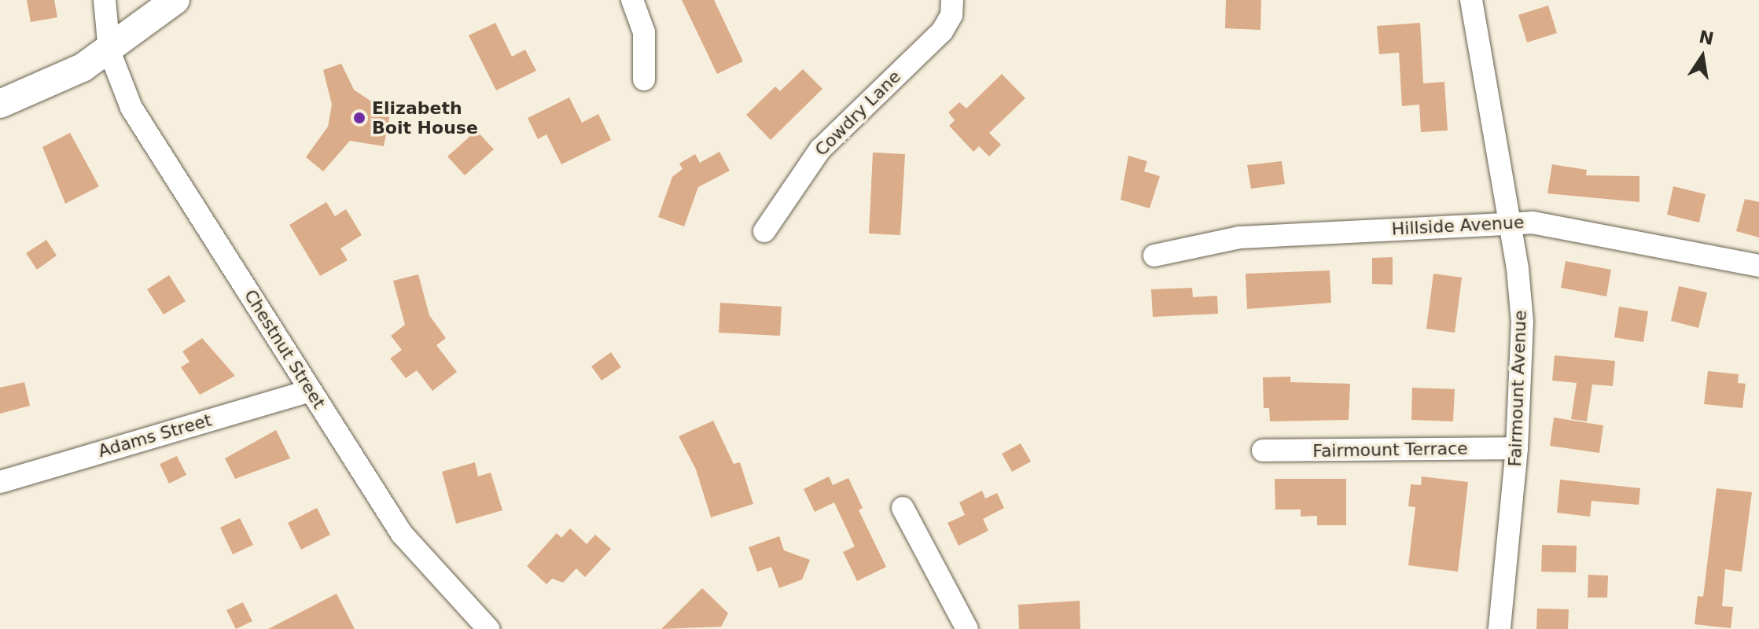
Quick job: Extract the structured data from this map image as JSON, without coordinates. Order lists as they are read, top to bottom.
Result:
{
  "streets": {
    "street": [
      "Cowdry Lane",
      "Hillside Avenue",
      "Chestnut Street",
      "Fairmount Avenue",
      "Adams Street",
      "Fairmount Terrace"
    ]
  },
  "crossings": [
    ["Hillside Avenue", "Fairmount Avenue"],
    ["Chestnut Street", "Adams Street"],
    ["Fairmount Avenue", "Fairmount Terrace"]
  ],
  "places": ["Elizabeth Boit House"],
  "north": "top"
}
